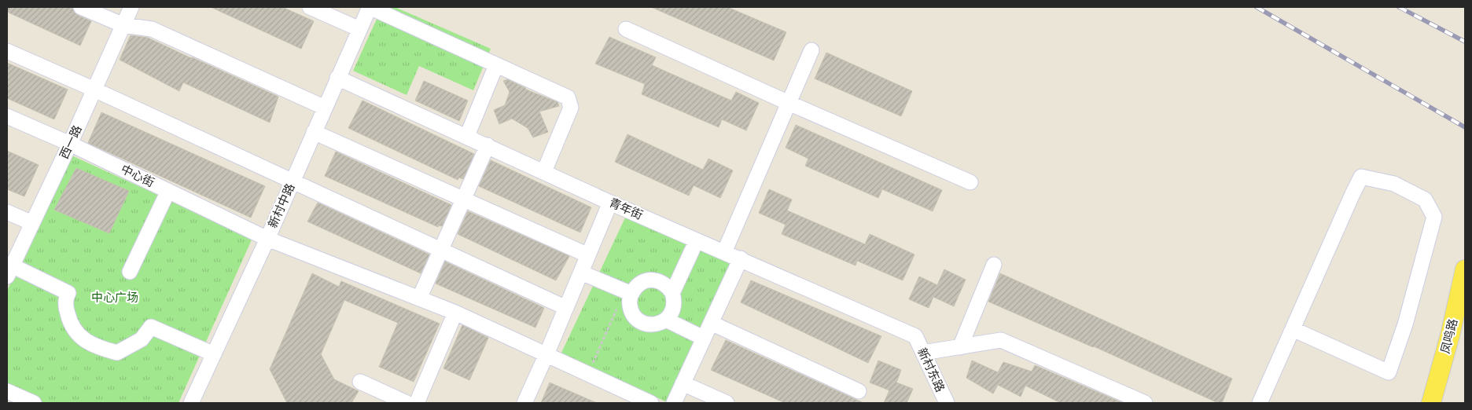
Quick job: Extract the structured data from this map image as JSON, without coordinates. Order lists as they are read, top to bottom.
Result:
{
  "streets": {
    "main road": ["凤鸣路"],
    "street": [
      "西一路",
      "中心街",
      "新村中路",
      "青年街",
      "新村东路"
    ]
  },
  "crossings": [
    ["西一路", "中心街"],
    ["中心街", "新村中路"],
    ["新村中路", "青年街"],
    ["青年街", "新村东路"]
  ],
  "parks": ["中心广场"]
}
